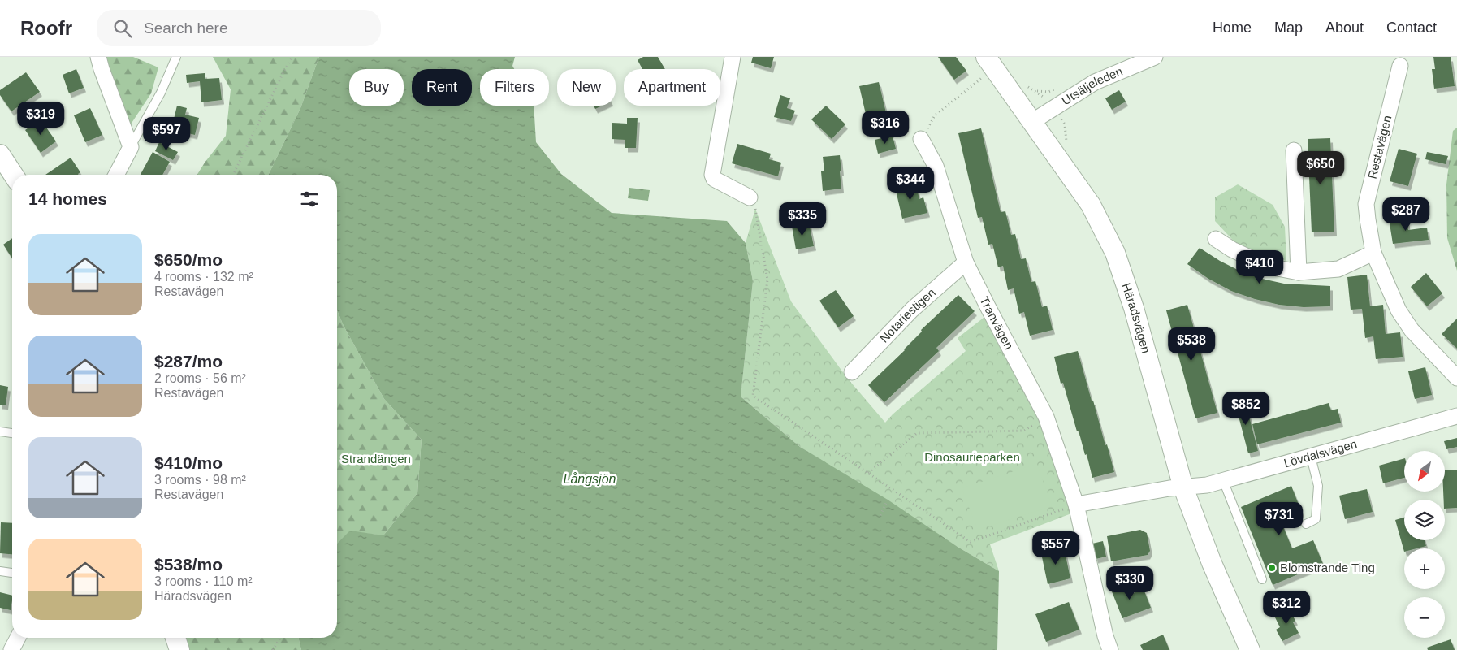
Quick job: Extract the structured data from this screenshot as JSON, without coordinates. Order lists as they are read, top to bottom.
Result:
{
  "streets": {
    "street": [
      "Utsäljeleden",
      "Restavägen",
      "Notariestigen",
      "Häradsvägen",
      "Tranvägen",
      "Lövdalsvägen"
    ]
  },
  "crossings": [
    ["Utsäljeleden", "Häradsvägen"],
    ["Notariestigen", "Tranvägen"],
    ["Häradsvägen", "Lövdalsvägen"]
  ],
  "water": ["Långsjön"],
  "parks": ["Dinosaurieparken", "Strandängen"],
  "places": ["Blomstrande Ting"],
  "north": "bottom left",
  "page": {
    "header": "Roofr",
    "search": "Search here",
    "nav": [
      "Home",
      "Map",
      "About",
      "Contact"
    ],
    "chip": [
      "Buy",
      "Rent",
      "Filters",
      "New",
      "Apartment"
    ],
    "price": [
      "$319",
      "$316",
      "$597",
      "$650",
      "$344",
      "$287",
      "$335",
      "$410",
      "$538",
      "$852",
      "$731",
      "$557",
      "$330",
      "$312"
    ],
    "heading": "14 homes",
    "list": [
      {
        "name": "$650/mo",
        "note": "4 rooms · 132 m² · Restavägen"
      },
      {
        "name": "$287/mo",
        "note": "2 rooms · 56 m² · Restavägen"
      },
      {
        "name": "$410/mo",
        "note": "3 rooms · 98 m² · Restavägen"
      },
      {
        "name": "$538/mo",
        "note": "3 rooms · 110 m² · Häradsvägen"
      }
    ],
    "map_buttons": ["+", "−"]
  }
}
